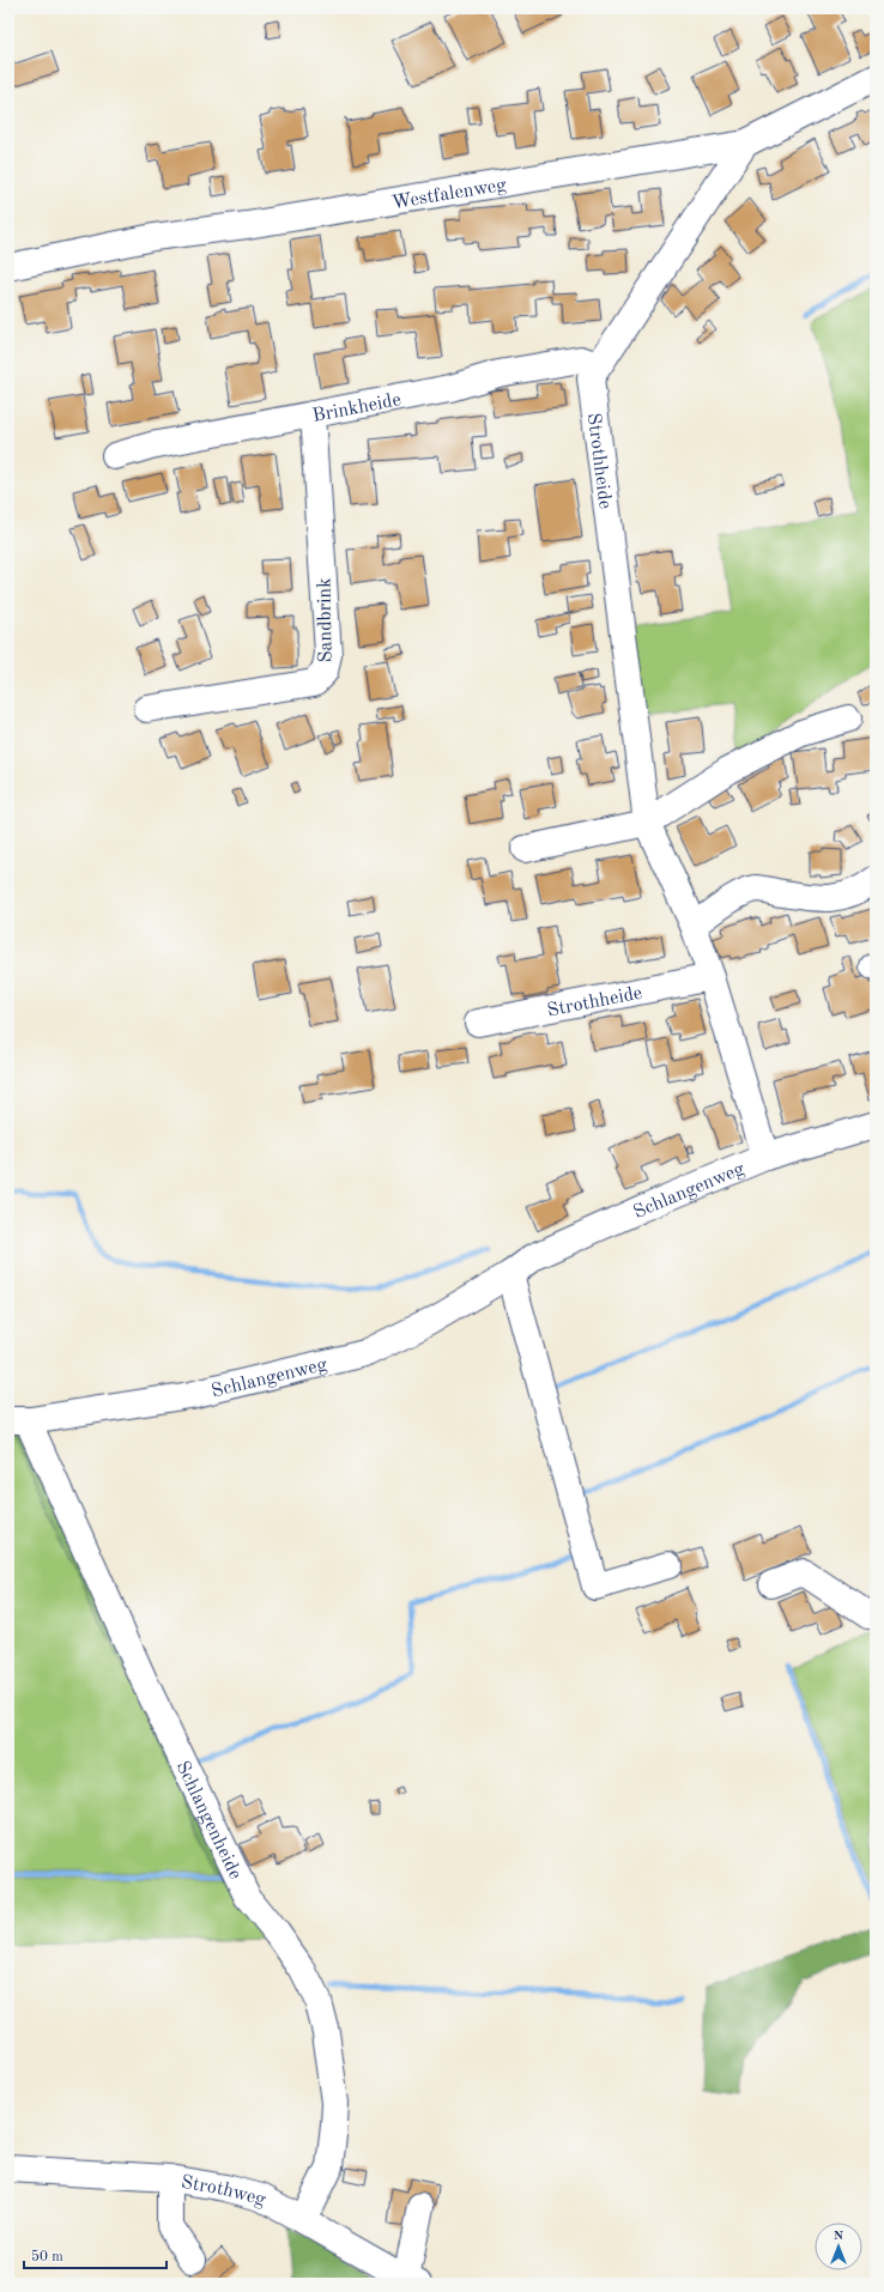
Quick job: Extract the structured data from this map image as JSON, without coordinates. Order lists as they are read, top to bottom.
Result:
{
  "streets": {
    "street": [
      "Westfalenweg",
      "Brinkheide",
      "Strothheide",
      "Sandbrink",
      "Schlangenweg",
      "Schlangenheide",
      "Strothweg"
    ]
  },
  "crossings": [
    ["Westfalenweg", "Strothheide"],
    ["Brinkheide", "Strothheide"],
    ["Brinkheide", "Sandbrink"],
    ["Strothheide", "Schlangenweg"],
    ["Schlangenweg", "Schlangenheide"],
    ["Schlangenheide", "Strothweg"]
  ],
  "scale_bar": "50 m",
  "north": "top"
}
